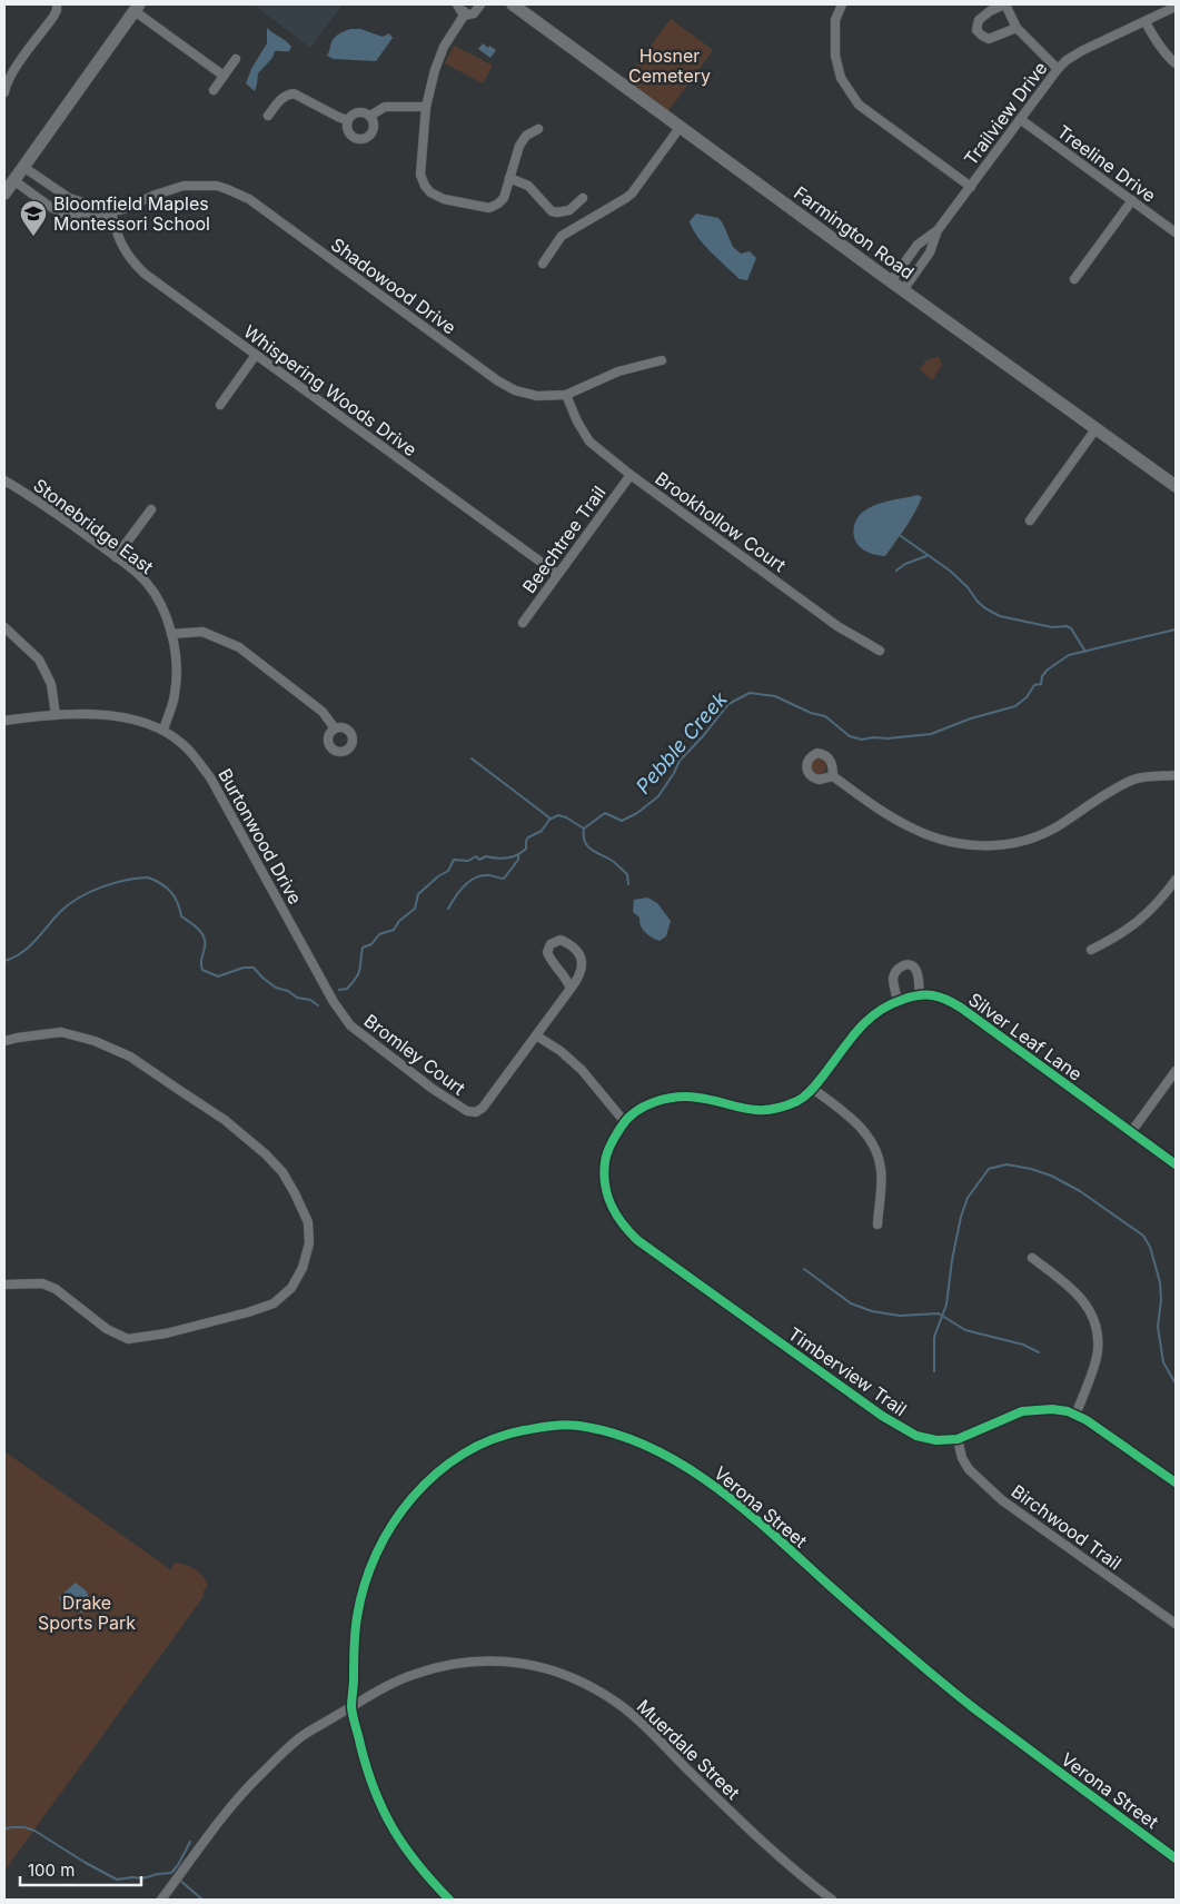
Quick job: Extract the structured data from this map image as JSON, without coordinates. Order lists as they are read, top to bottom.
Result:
{
  "streets": {
    "street": [
      "Trailview Drive",
      "Treeline Drive",
      "Farmington Road",
      "Shadowood Drive",
      "Whispering Woods Drive",
      "Brookhollow Court",
      "Stonebridge East",
      "Beechtree Trail",
      "Burtonwood Drive",
      "Silver Leaf Lane",
      "Bromley Court",
      "Timberview Trail",
      "Verona Street",
      "Birchwood Trail",
      "Muerdale Street"
    ]
  },
  "crossings": [
    ["Trailview Drive", "Treeline Drive"],
    ["Trailview Drive", "Farmington Road"],
    ["Shadowood Drive", "Whispering Woods Drive"],
    ["Shadowood Drive", "Brookhollow Court"],
    ["Whispering Woods Drive", "Beechtree Trail"],
    ["Brookhollow Court", "Beechtree Trail"],
    ["Stonebridge East", "Burtonwood Drive"],
    ["Burtonwood Drive", "Bromley Court"],
    ["Silver Leaf Lane", "Timberview Trail"],
    ["Timberview Trail", "Birchwood Trail"],
    ["Verona Street", "Muerdale Street"]
  ],
  "water": ["Pebble Creek"],
  "parks": ["Hosner Cemetery", "Drake Sports Park"],
  "places": {
    "school or university": ["Bloomfield Maples Montessori School"]
  },
  "scale_bar": "100 m"
}
